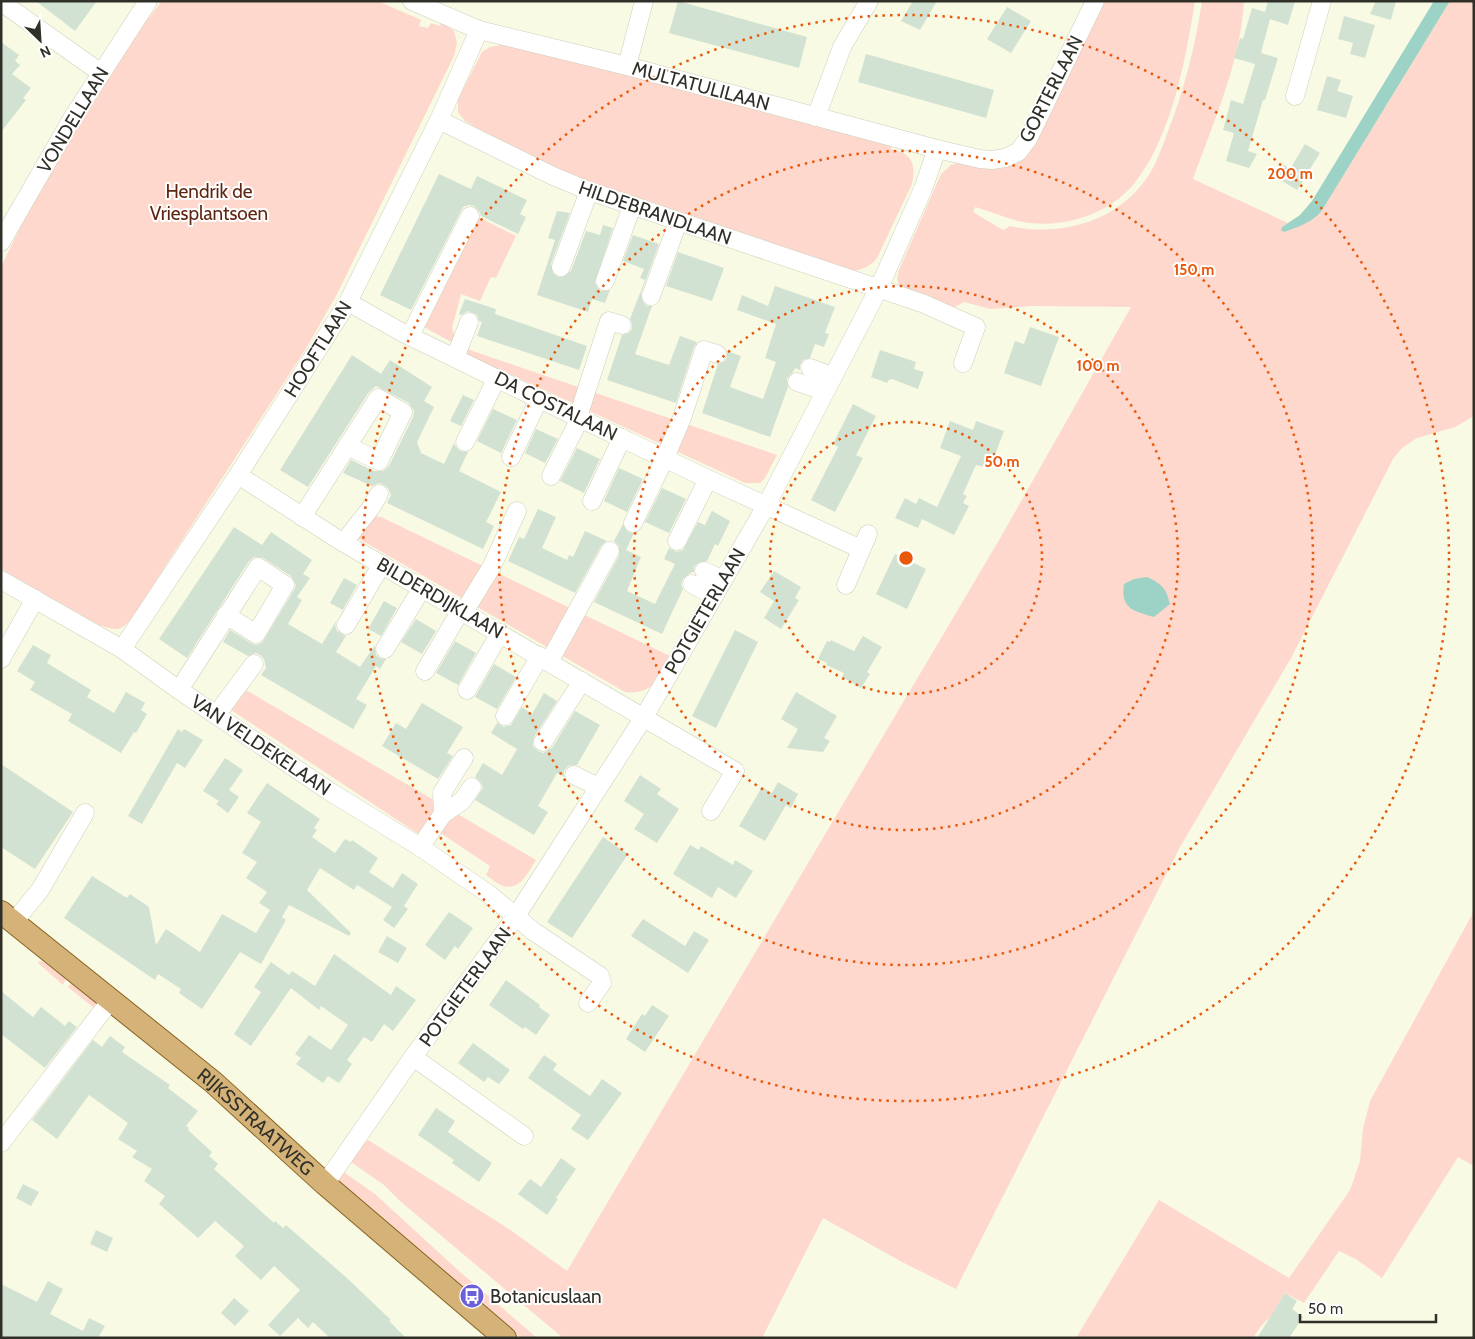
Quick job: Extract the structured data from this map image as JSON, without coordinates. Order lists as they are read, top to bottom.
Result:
{
  "streets": {
    "main road": ["RIJKSSTRAATWEG"],
    "street": [
      "MULTATULILAAN",
      "GORTERLAAN",
      "VONDELLAAN",
      "HILDEBRANDLAAN",
      "HOOFTLAAN",
      "DA COSTALAAN",
      "BILDERDIJKLAAN",
      "POTGIETERLAAN",
      "VAN VELDEKELAAN"
    ]
  },
  "crossings": [
    ["MULTATULILAAN", "GORTERLAAN"],
    ["MULTATULILAAN", "HOOFTLAAN"],
    ["MULTATULILAAN", "POTGIETERLAAN"],
    ["HILDEBRANDLAAN", "HOOFTLAAN"],
    ["HILDEBRANDLAAN", "POTGIETERLAAN"],
    ["HOOFTLAAN", "DA COSTALAAN"],
    ["HOOFTLAAN", "BILDERDIJKLAAN"],
    ["HOOFTLAAN", "VAN VELDEKELAAN"],
    ["DA COSTALAAN", "POTGIETERLAAN"],
    ["BILDERDIJKLAAN", "POTGIETERLAAN"],
    ["POTGIETERLAAN", "VAN VELDEKELAAN"],
    ["POTGIETERLAAN", "RIJKSSTRAATWEG"]
  ],
  "parks": ["Hendrik de Vriesplantsoen"],
  "places": {
    "bus stop": ["Botanicuslaan"]
  },
  "scale_bar": "50 m",
  "north": "bottom right",
  "rings": [
    "200 m",
    "150 m",
    "100 m",
    "50 m"
  ]
}
